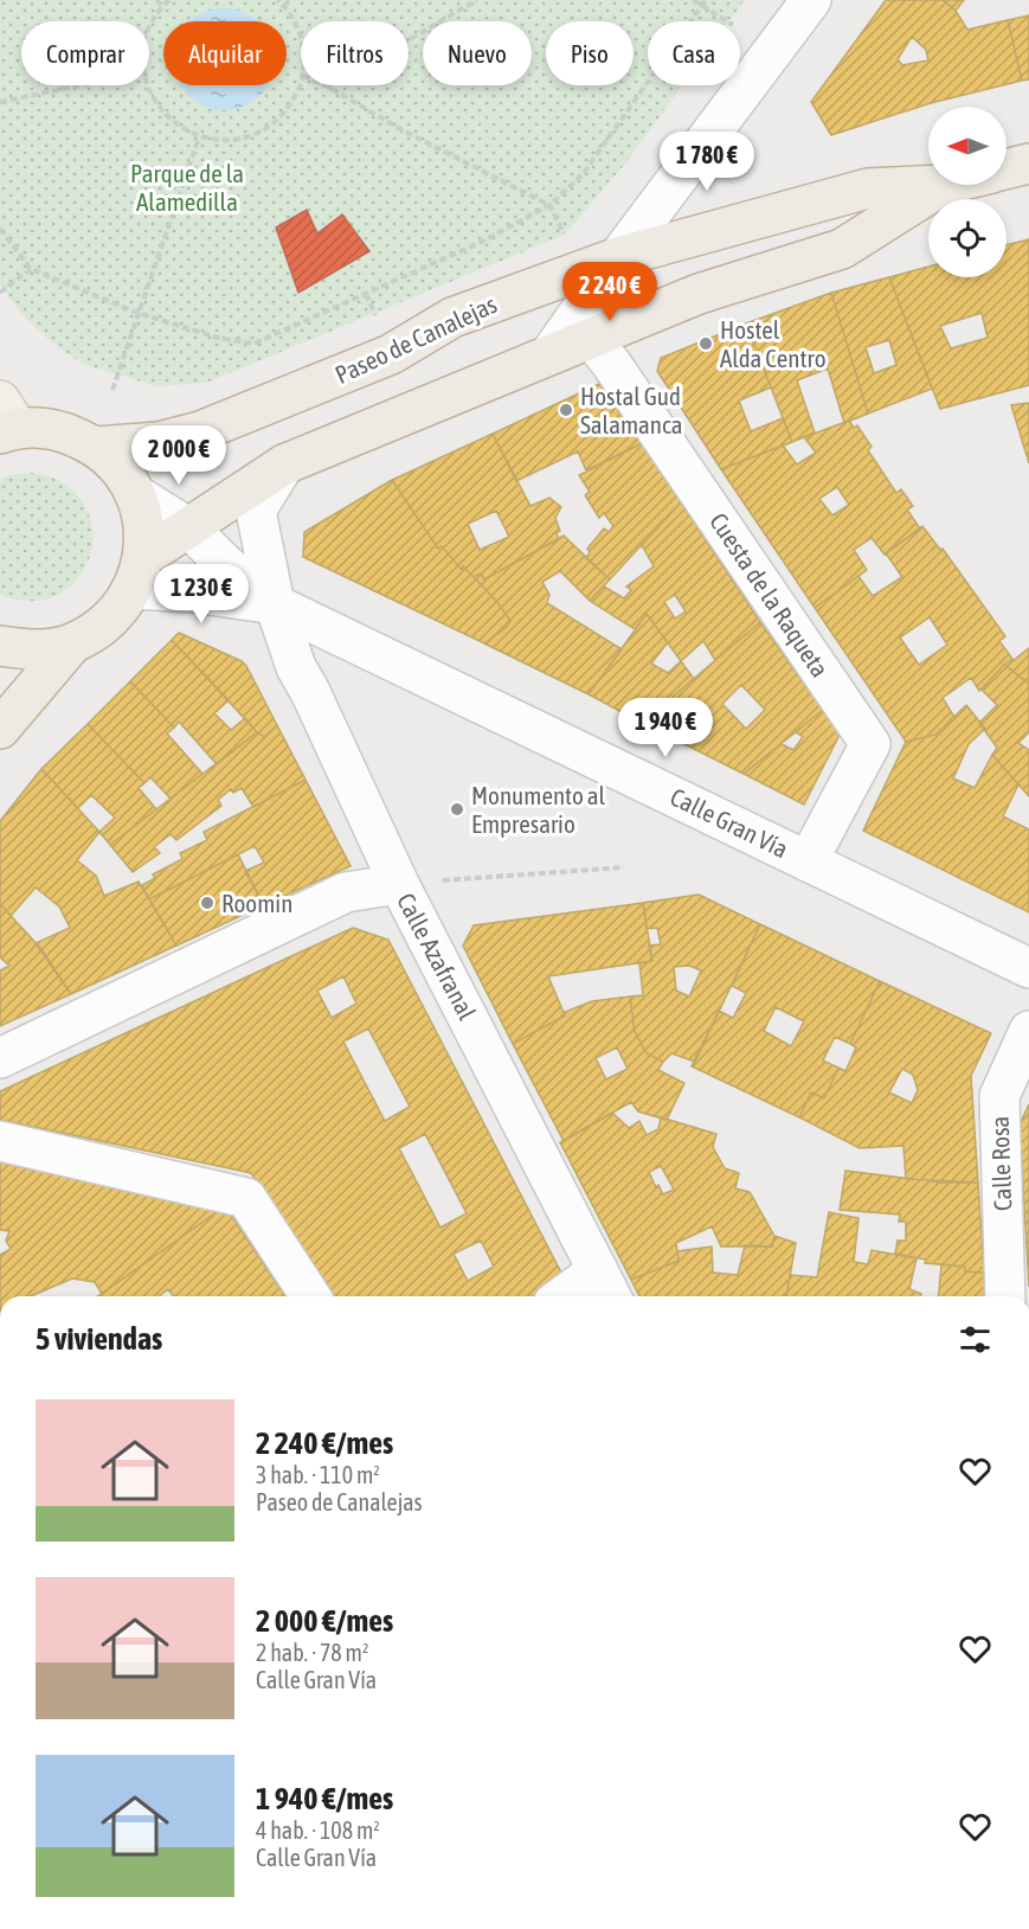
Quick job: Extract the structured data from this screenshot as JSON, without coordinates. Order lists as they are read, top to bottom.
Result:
{
  "streets": {
    "highway": ["Paseo de Canalejas"],
    "street": [
      "Cuesta de la Raqueta",
      "Calle Gran Vía",
      "Calle Azafranal",
      "Calle Rosa"
    ]
  },
  "crossings": [
    ["Paseo de Canalejas", "Cuesta de la Raqueta"],
    ["Paseo de Canalejas", "Calle Gran Vía"],
    ["Cuesta de la Raqueta", "Calle Gran Vía"],
    ["Calle Gran Vía", "Calle Azafranal"]
  ],
  "parks": ["Parque de la Alamedilla"],
  "places": [
    "Hostel Alda Centro",
    "Hostal Gud Salamanca",
    "Monumento al Empresario",
    "Roomin"
  ],
  "north": "left",
  "page": {
    "chip": [
      "Comprar",
      "Alquilar",
      "Filtros",
      "Nuevo",
      "Piso",
      "Casa"
    ],
    "price": [
      "1 780 €",
      "2 240 €",
      "2 000 €",
      "1 230 €",
      "1 940 €"
    ],
    "heading": "5 viviendas",
    "list": [
      {
        "name": "2 240 €/mes",
        "note": "3 hab. · 110 m² · Paseo de Canalejas"
      },
      {
        "name": "2 000 €/mes",
        "note": "2 hab. · 78 m² · Calle Gran Vía"
      },
      {
        "name": "1 940 €/mes",
        "note": "4 hab. · 108 m² · Calle Gran Vía"
      }
    ]
  }
}
